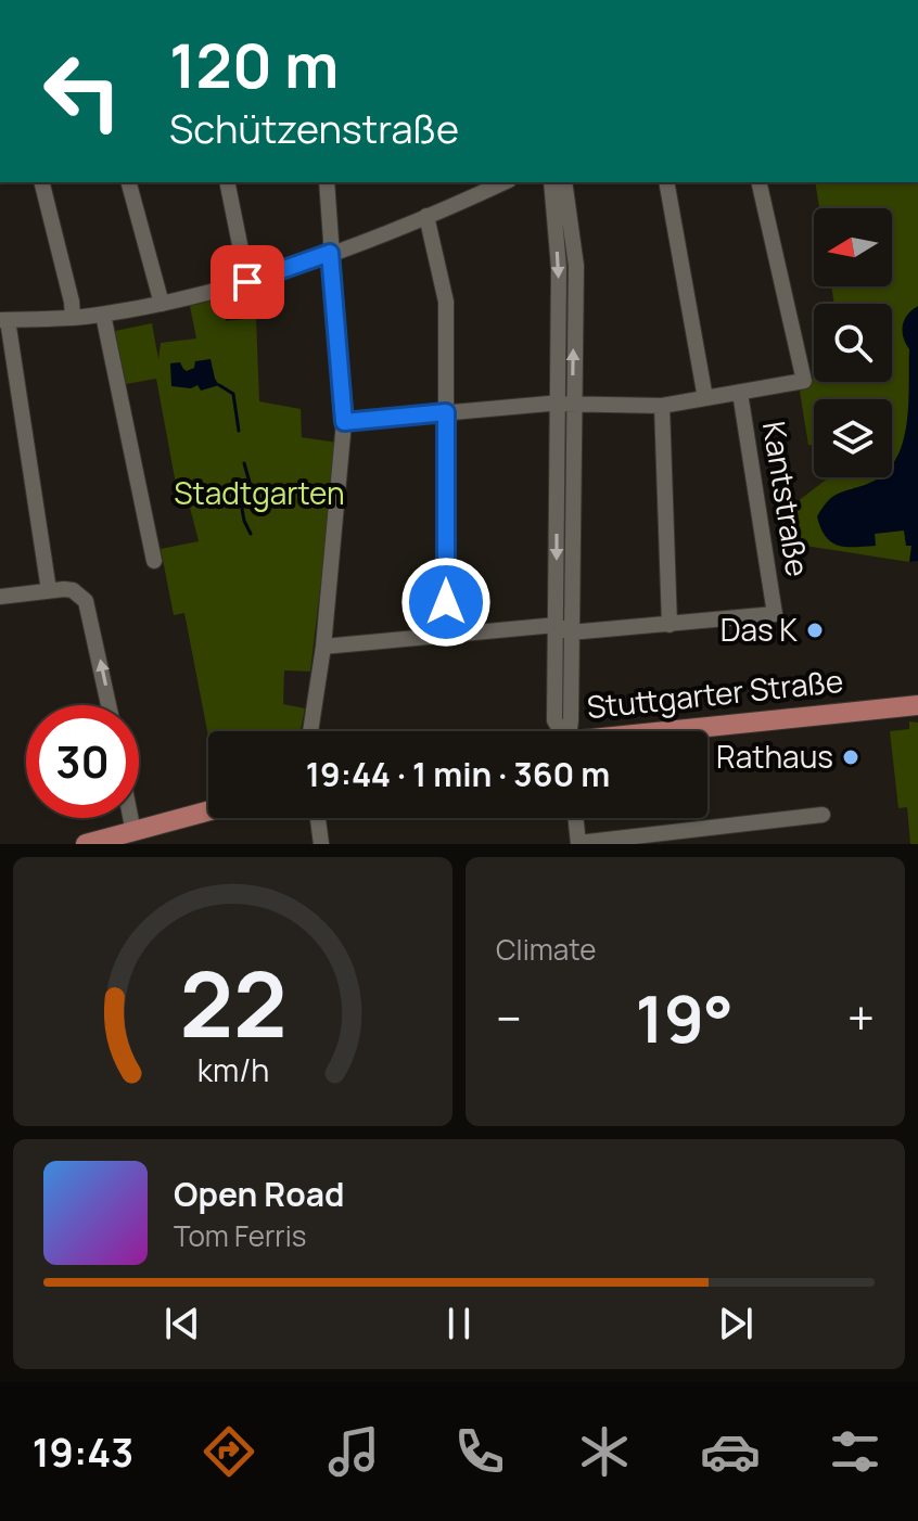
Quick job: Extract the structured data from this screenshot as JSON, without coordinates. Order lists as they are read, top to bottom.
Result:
{
  "streets": {
    "main road": ["Stuttgarter Straße"],
    "street": ["Kantstraße"]
  },
  "parks": ["Stadtgarten"],
  "places": ["Das K", "Rathaus"],
  "north": "left",
  "page": {
    "turn": ["120 m", "Schützenstraße"],
    "limit": "30",
    "trip": "19:44 · 1 min · 360 m",
    "tile": "Climate",
    "heat": ["−", "19°", "+"],
    "song": ["Open Road", "Tom Ferris"],
    "tabs": "19:43",
    "gauge": ["22", "km/h"]
  }
}
